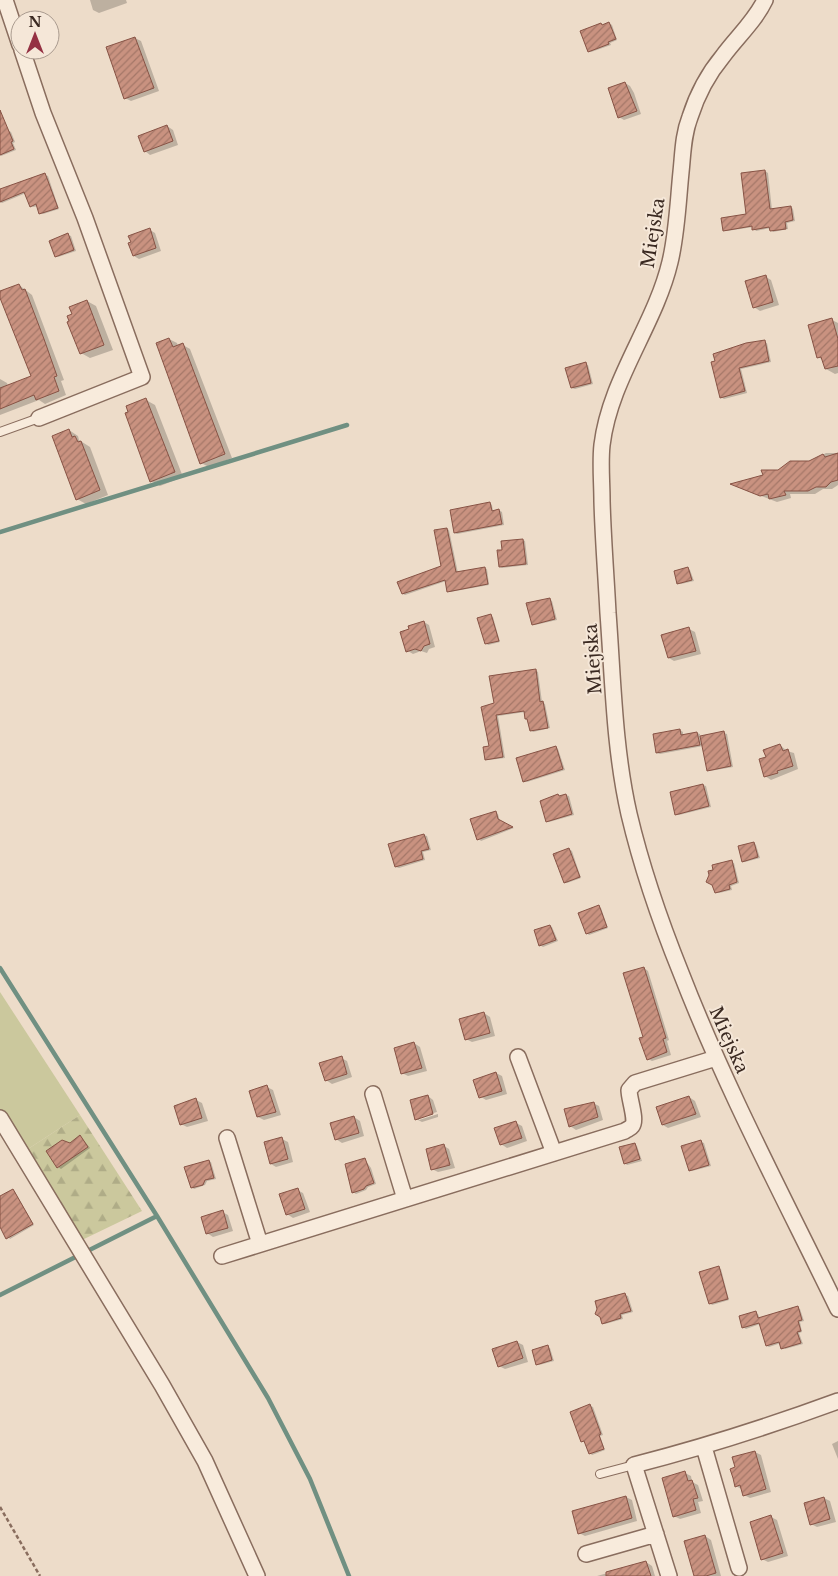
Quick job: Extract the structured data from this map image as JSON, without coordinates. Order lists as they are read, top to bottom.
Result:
{
  "streets": {
    "street": ["Miejska"]
  },
  "north": "top"
}
